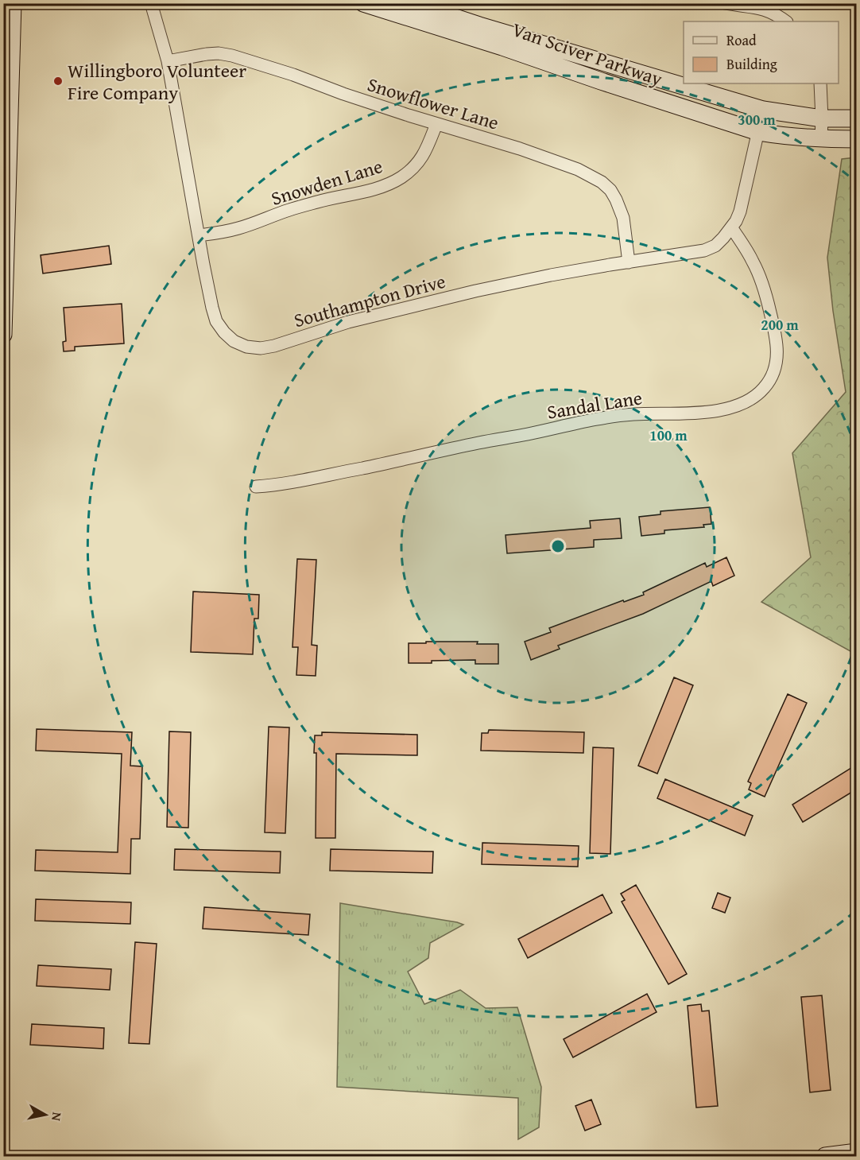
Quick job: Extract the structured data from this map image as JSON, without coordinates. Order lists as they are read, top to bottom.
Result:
{
  "streets": {
    "street": [
      "Van Sciver Parkway",
      "Snowflower Lane",
      "Snowden Lane",
      "Southampton Drive",
      "Sandal Lane"
    ]
  },
  "crossings": [
    ["Van Sciver Parkway", "Southampton Drive"],
    ["Snowflower Lane", "Snowden Lane"],
    ["Snowflower Lane", "Southampton Drive"],
    ["Snowden Lane", "Southampton Drive"],
    ["Southampton Drive", "Sandal Lane"]
  ],
  "places": ["Willingboro Volunteer Fire Company"],
  "legend": ["Road", "Building"],
  "north": "right",
  "rings": ["300 m", "200 m", "100 m"]
}
